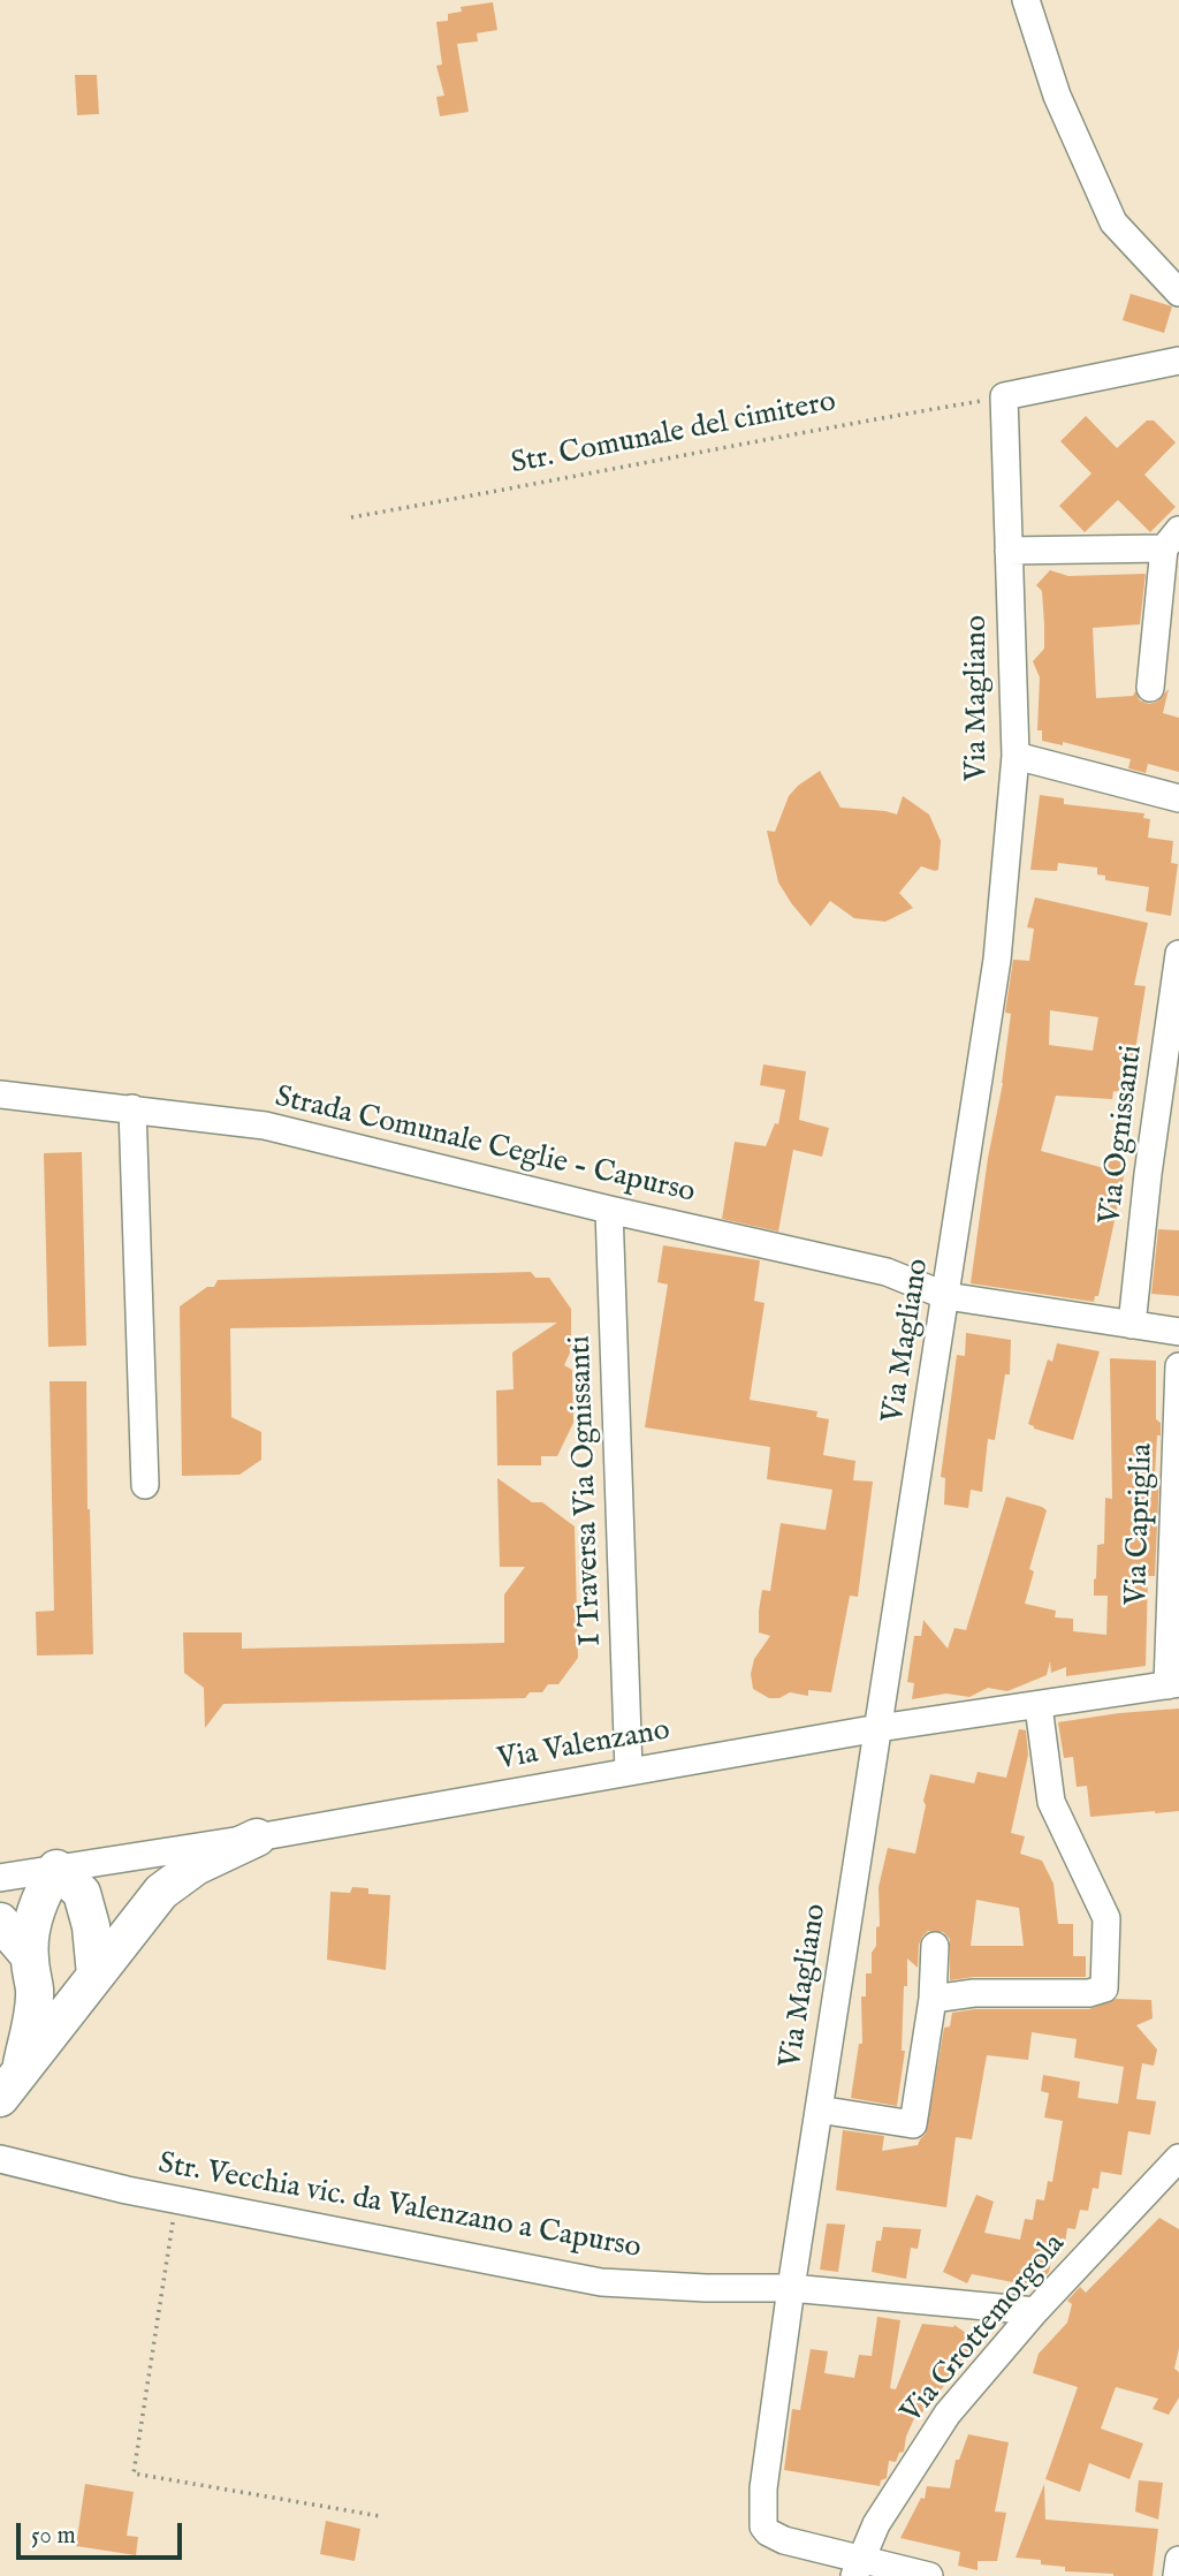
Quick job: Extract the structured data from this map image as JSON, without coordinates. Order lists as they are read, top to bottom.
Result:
{
  "streets": {
    "street": [
      "Via Magliano",
      "Via Ognissanti",
      "Strada Comunale Ceglie - Capurso",
      "I Traversa Via Ognissanti",
      "Via Capriglia",
      "Via Valenzano",
      "Str. Vecchia vic. da Valenzano a Capurso",
      "Via Grottemorgola"
    ],
    "path": ["Str. Comunale del cimitero"]
  },
  "crossings": [
    ["Str. Comunale del cimitero", "Via Magliano"],
    ["Via Magliano", "Strada Comunale Ceglie - Capurso"],
    ["Via Magliano", "Via Valenzano"],
    ["Via Magliano", "Str. Vecchia vic. da Valenzano a Capurso"],
    ["Via Magliano", "Via Grottemorgola"],
    ["Strada Comunale Ceglie - Capurso", "I Traversa Via Ognissanti"],
    ["I Traversa Via Ognissanti", "Via Valenzano"],
    ["Via Capriglia", "Via Valenzano"],
    ["Str. Vecchia vic. da Valenzano a Capurso", "Via Grottemorgola"]
  ],
  "scale_bar": "50 m"
}
